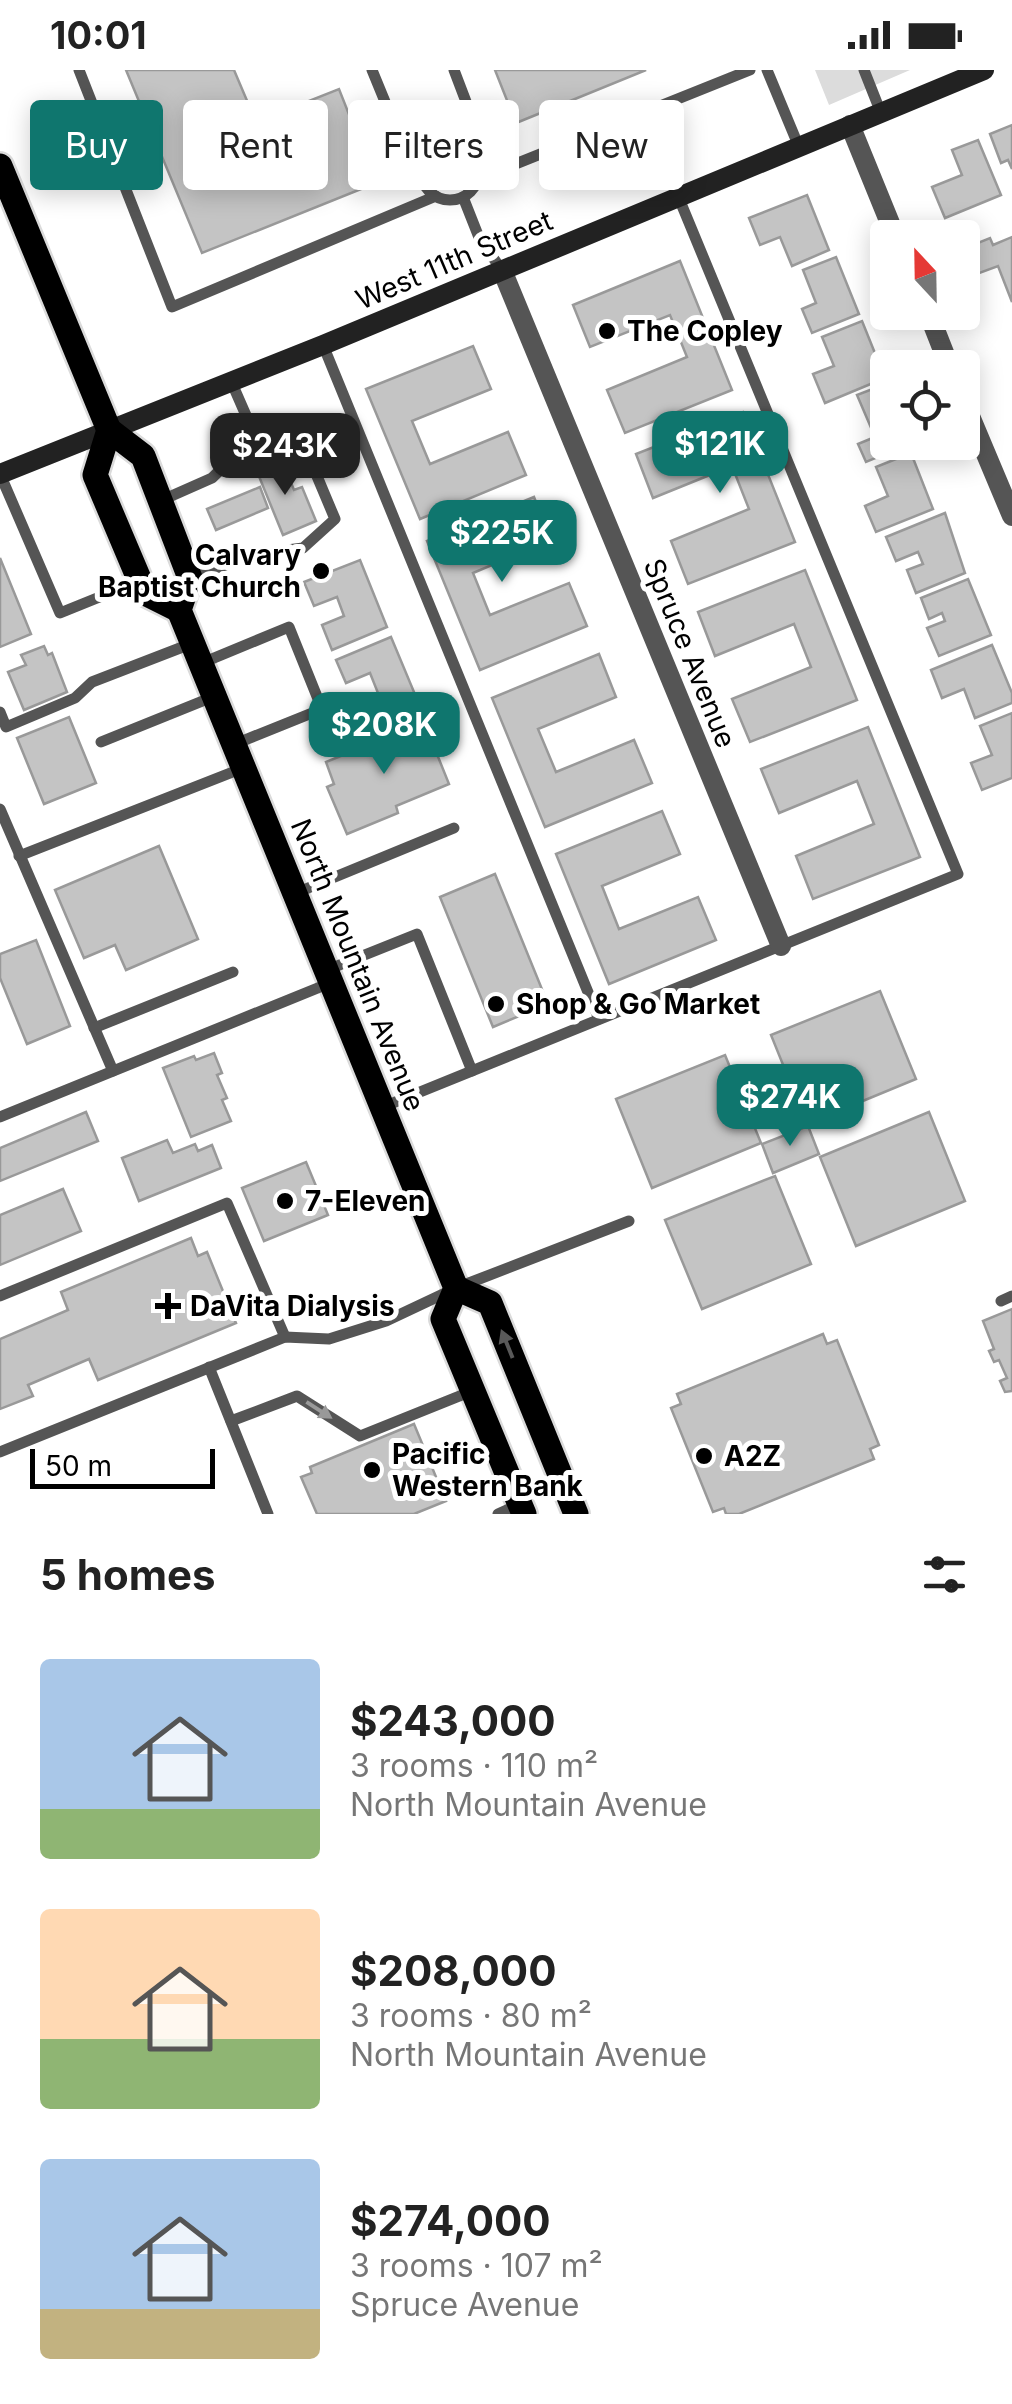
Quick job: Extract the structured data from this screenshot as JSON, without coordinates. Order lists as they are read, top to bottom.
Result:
{
  "streets": {
    "main road": ["North Mountain Avenue"],
    "street": ["West 11th Street", "Spruce Avenue"]
  },
  "crossings": [
    ["West 11th Street", "Spruce Avenue"]
  ],
  "places": {
    "other": [
      "The Copley",
      "Calvary Baptist Church",
      "Shop & Go Market",
      "7-Eleven",
      "A2Z",
      "Pacific Western Bank"
    ],
    "health": ["DaVita Dialysis"]
  },
  "scale_bar": "50 m",
  "north": "top",
  "page": {
    "status": "10:01",
    "chip": [
      "Buy",
      "Rent",
      "Filters",
      "New"
    ],
    "price": [
      "$121K",
      "$243K",
      "$225K",
      "$208K",
      "$274K"
    ],
    "scale": "50 m",
    "heading": "5 homes",
    "list": [
      {
        "name": "$243,000",
        "note": "3 rooms · 110 m² · North Mountain Avenue"
      },
      {
        "name": "$208,000",
        "note": "3 rooms · 80 m² · North Mountain Avenue"
      },
      {
        "name": "$274,000",
        "note": "3 rooms · 107 m² · Spruce Avenue"
      }
    ]
  }
}
